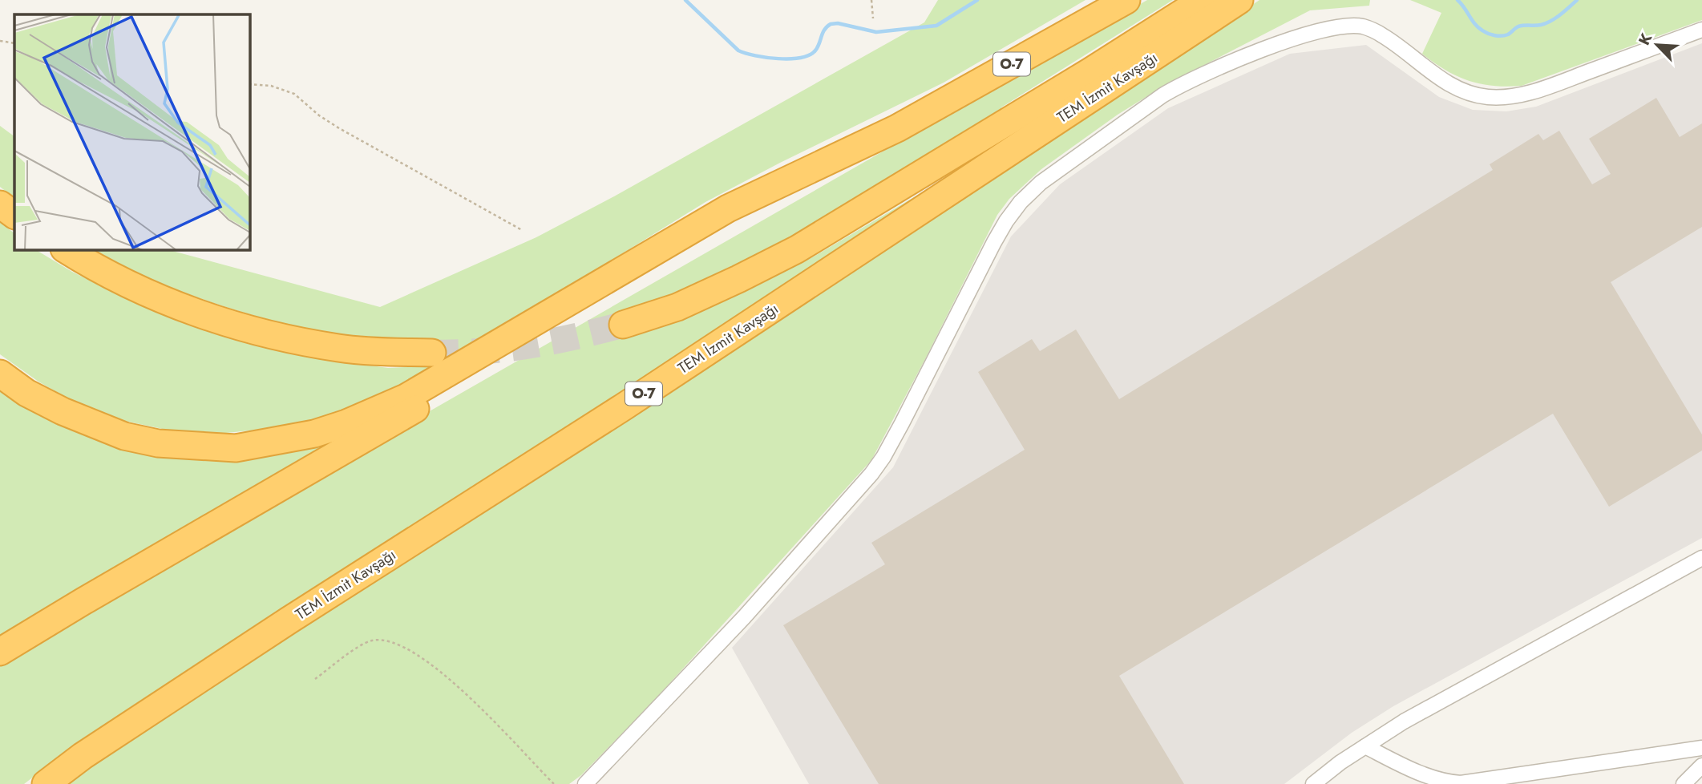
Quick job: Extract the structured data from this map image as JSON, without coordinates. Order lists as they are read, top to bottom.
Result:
{
  "streets": {
    "highway": ["O-7", "TEM İzmit Kavşağı"]
  },
  "north": "top left"
}
